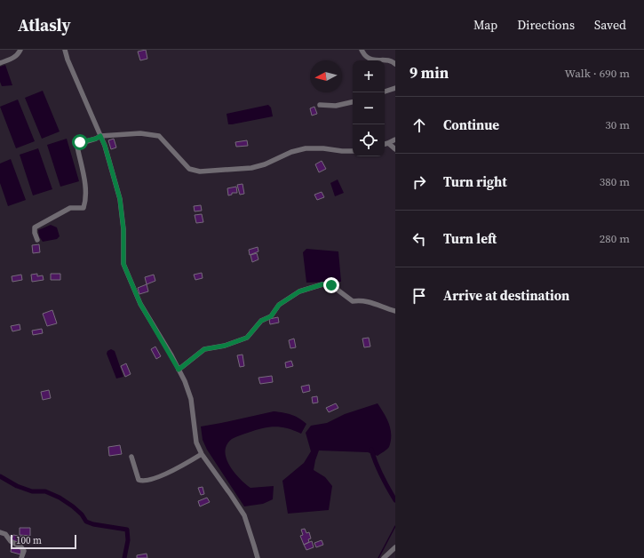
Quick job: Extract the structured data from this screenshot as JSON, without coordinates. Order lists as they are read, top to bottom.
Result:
{
  "scale_bar": "100 m",
  "north": "left",
  "page": {
    "header": "Atlasly",
    "nav": ["Map", "Directions", "Saved"],
    "heading": ["9 min", "Walk · 690 m"],
    "map_buttons": ["+", "−"],
    "list": [
      ["Continue", "30 m"],
      ["Turn right", "380 m"],
      ["Turn left", "280 m"],
      "Arrive at destination"
    ],
    "scale": "100 m"
  }
}
